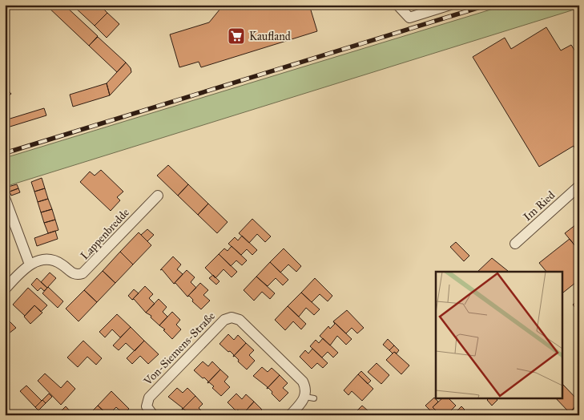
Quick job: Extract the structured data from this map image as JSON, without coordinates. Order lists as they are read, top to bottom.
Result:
{
  "streets": {
    "street": ["Im Ried", "Lappenbredde", "Von-Siemens-Straße"]
  },
  "places": {
    "supermarket": ["Kaufland"]
  }
}
